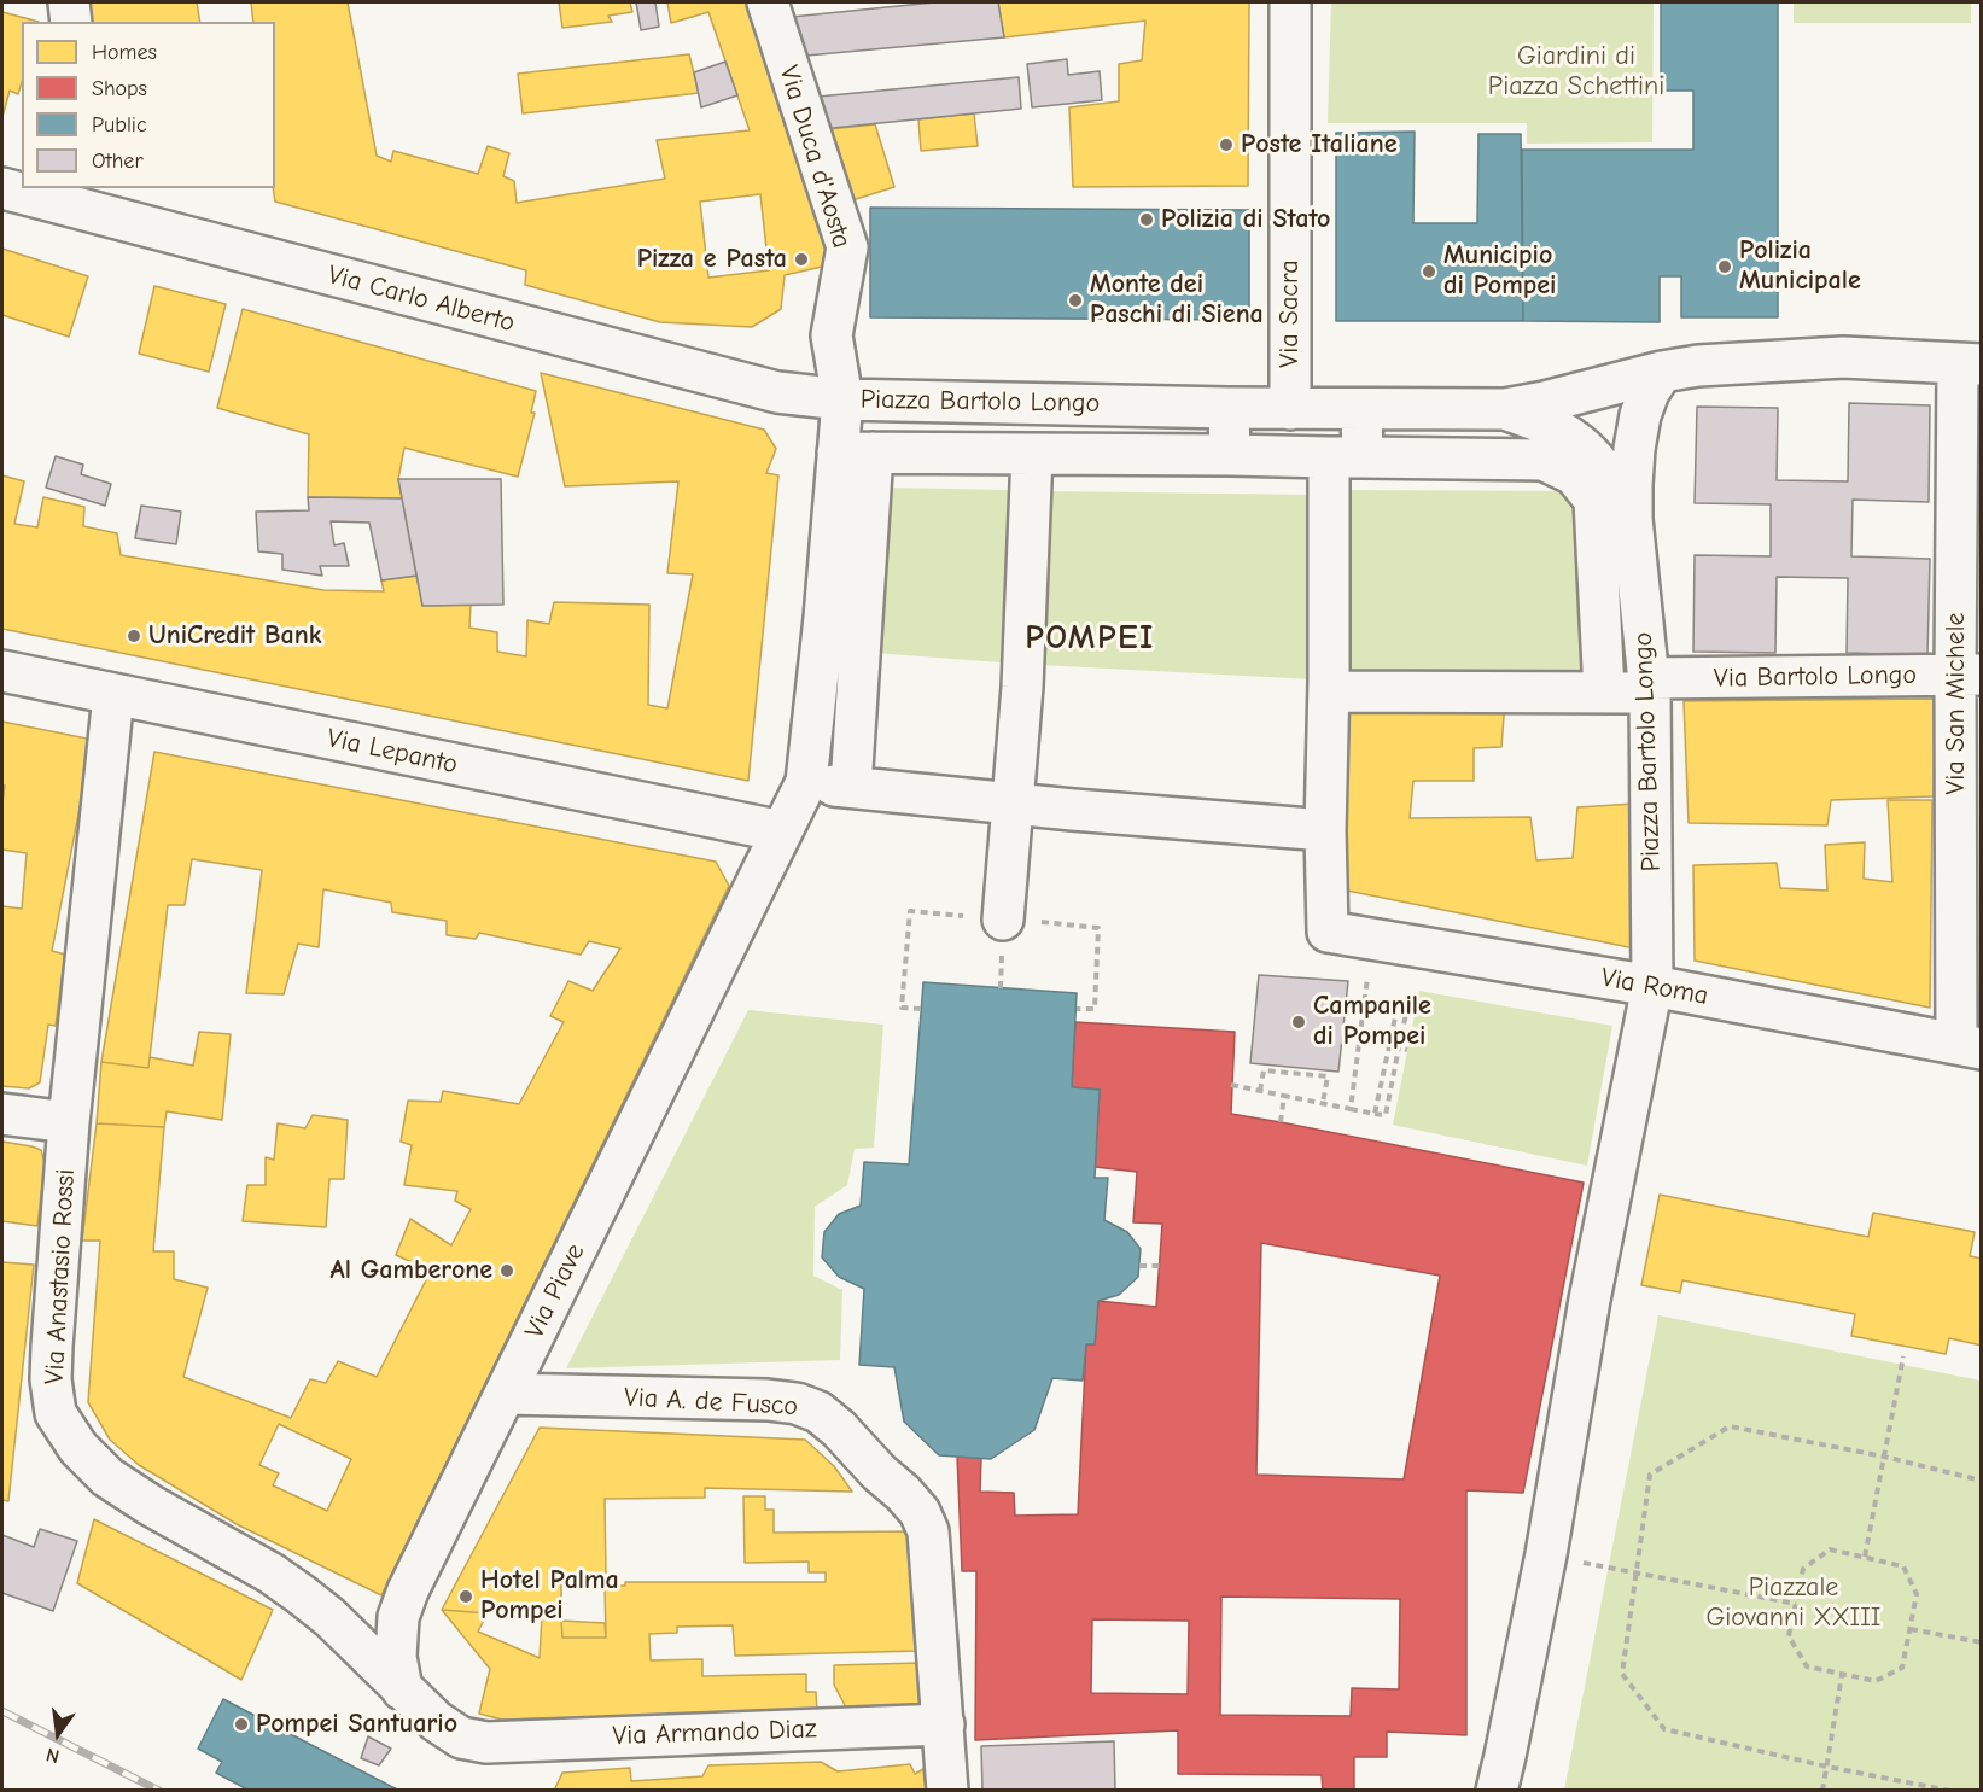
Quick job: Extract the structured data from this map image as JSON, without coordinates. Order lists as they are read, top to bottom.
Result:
{
  "streets": {
    "street": [
      "Via Duca d'Aosta",
      "Via Carlo Alberto",
      "Via Sacra",
      "Piazza Bartolo Longo",
      "Via Bartolo Longo",
      "Via San Michele",
      "Via Lepanto",
      "Via Roma",
      "Via Anastasio Rossi",
      "Via Piave",
      "Via A. de Fusco",
      "Via Armando Diaz"
    ]
  },
  "crossings": [
    ["Via Duca d'Aosta", "Via Carlo Alberto"],
    ["Via Duca d'Aosta", "Piazza Bartolo Longo"],
    ["Via Carlo Alberto", "Piazza Bartolo Longo"],
    ["Via Sacra", "Piazza Bartolo Longo"],
    ["Piazza Bartolo Longo", "Via Bartolo Longo"],
    ["Piazza Bartolo Longo", "Via Lepanto"],
    ["Piazza Bartolo Longo", "Via Roma"],
    ["Piazza Bartolo Longo", "Via Piave"],
    ["Via Bartolo Longo", "Via San Michele"],
    ["Via San Michele", "Via Roma"],
    ["Via Lepanto", "Via Anastasio Rossi"],
    ["Via Anastasio Rossi", "Via Piave"],
    ["Via Anastasio Rossi", "Via Armando Diaz"],
    ["Via Piave", "Via A. de Fusco"],
    ["Via A. de Fusco", "Via Armando Diaz"]
  ],
  "districts": ["POMPEI"],
  "parks": ["Giardini di Piazza Schettini", "Piazzale Giovanni XXIII"],
  "places": [
    "Poste Italiane",
    "Polizia di Stato",
    "Pizza e Pasta",
    "Polizia Municipale",
    "Municipio di Pompei",
    "Monte dei Paschi di Siena",
    "UniCredit Bank",
    "Campanile di Pompei",
    "Al Gamberone",
    "Hotel Palma Pompei",
    "Pompei Santuario"
  ],
  "legend": [
    "Homes",
    "Shops",
    "Public",
    "Other"
  ],
  "north": "bottom"
}
